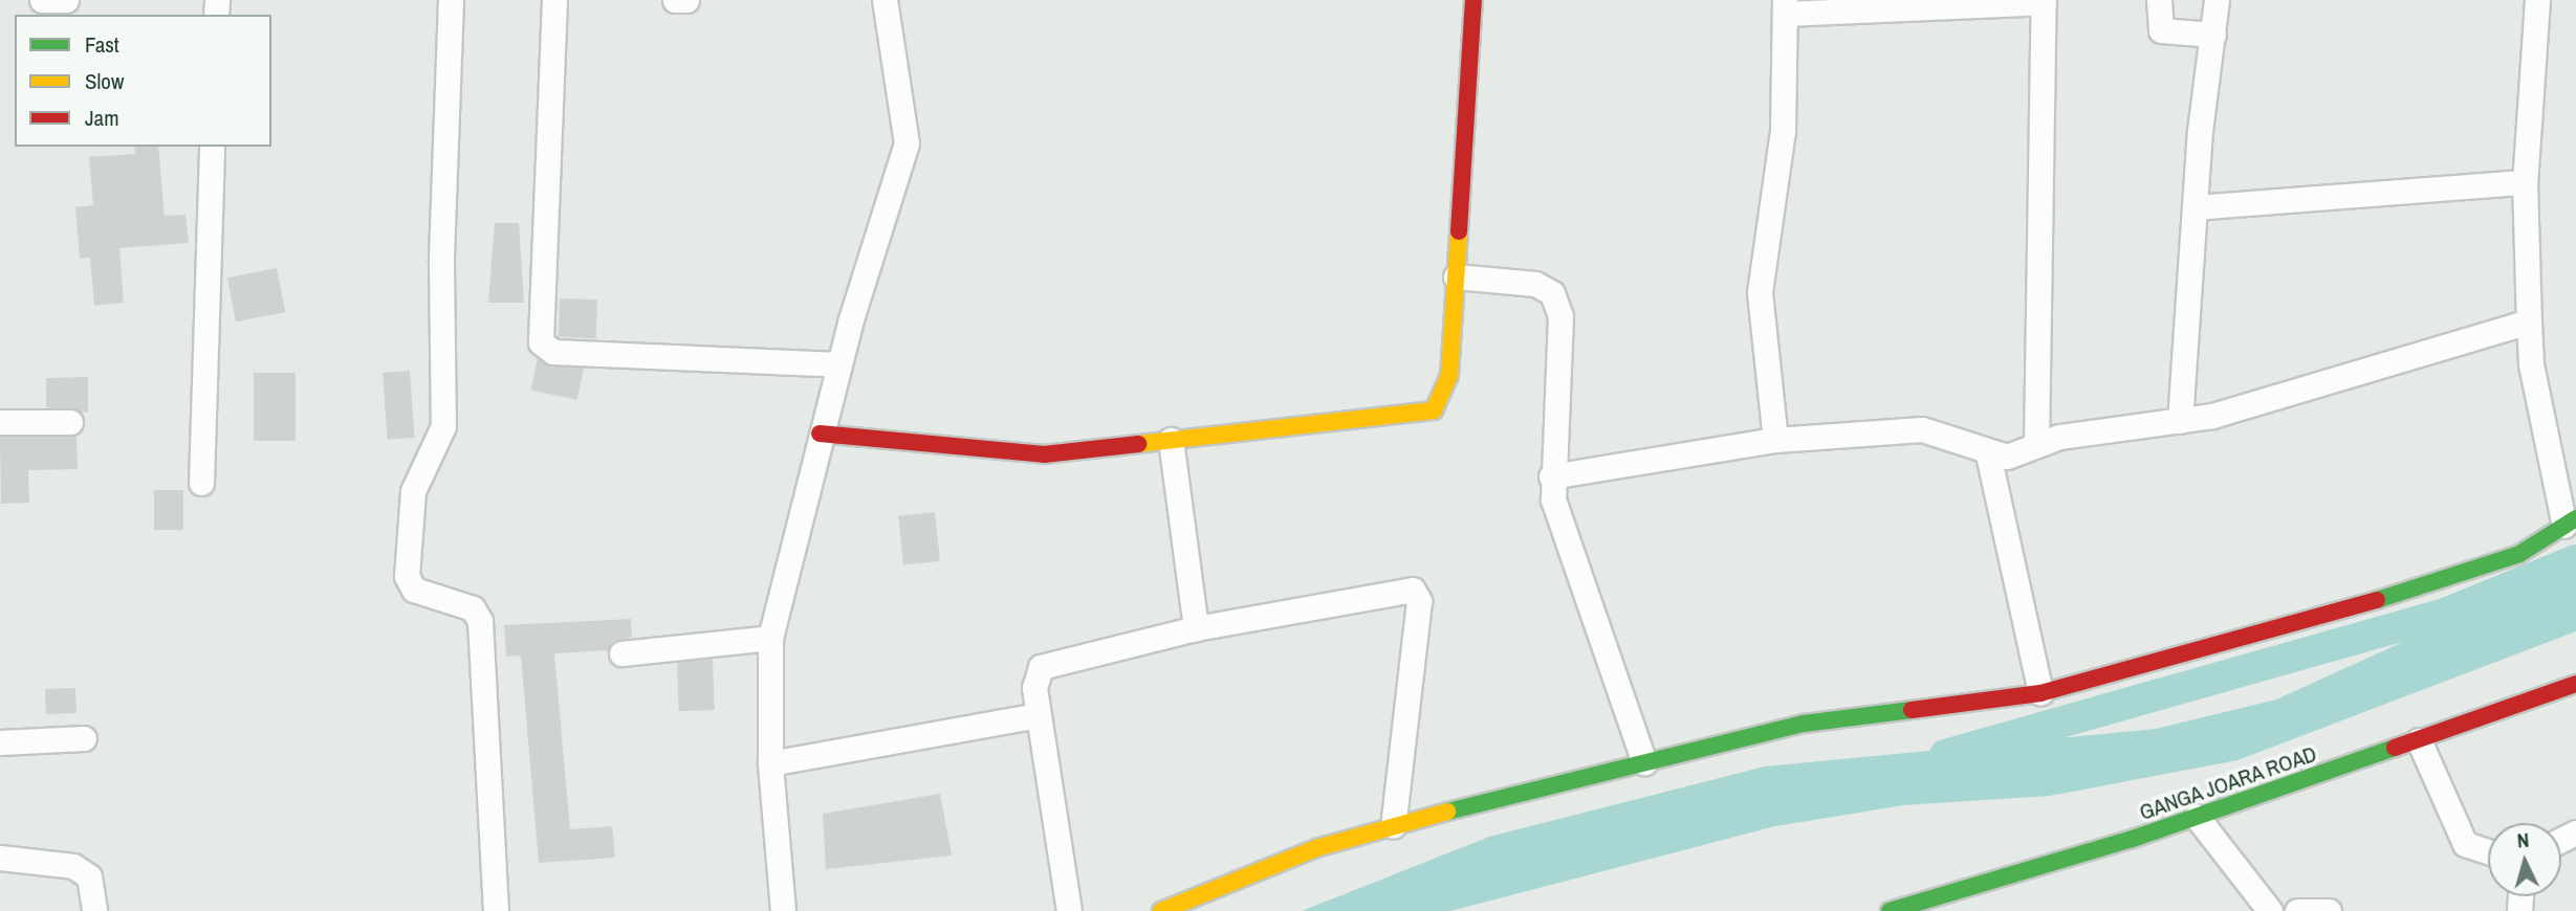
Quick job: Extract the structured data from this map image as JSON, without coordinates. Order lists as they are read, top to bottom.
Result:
{
  "streets": {
    "street": ["GANGA JOARA ROAD"]
  },
  "legend": ["Fast", "Slow", "Jam"],
  "north": "top"
}
